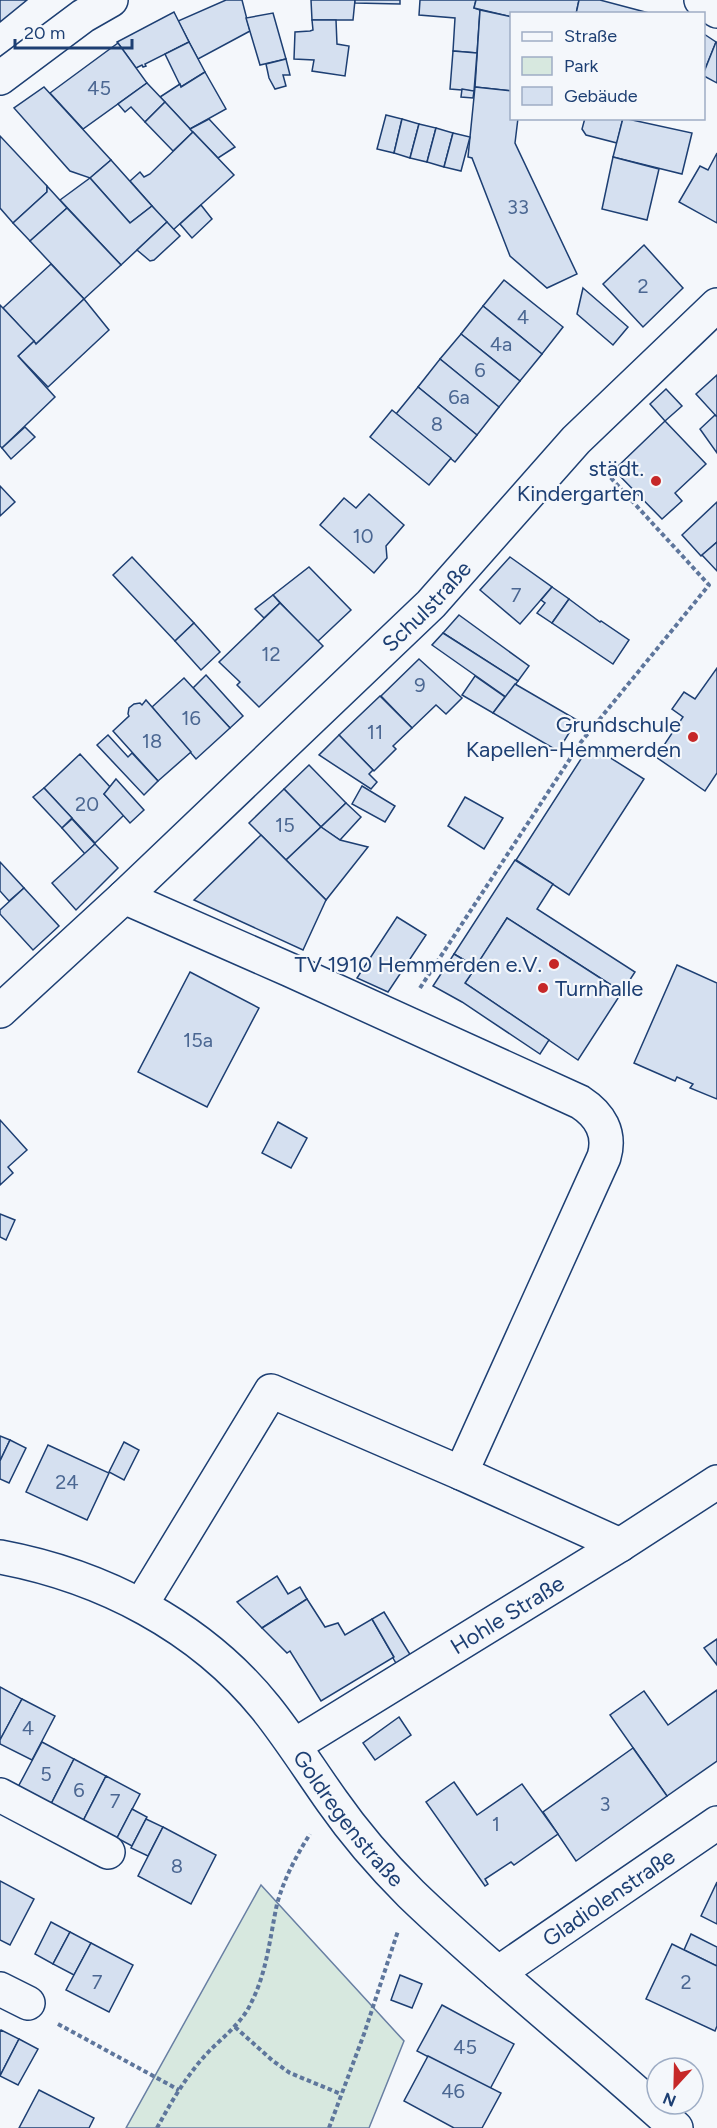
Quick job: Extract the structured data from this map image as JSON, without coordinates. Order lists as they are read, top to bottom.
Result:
{
  "streets": {
    "street": [
      "Schulstraße",
      "Hohle Straße",
      "Goldregenstraße",
      "Gladiolenstraße"
    ]
  },
  "crossings": [
    ["Hohle Straße", "Goldregenstraße"],
    ["Goldregenstraße", "Gladiolenstraße"]
  ],
  "places": [
    "städt. Kindergarten",
    "Grundschule Kapellen-Hemmerden",
    "TV 1910 Hemmerden e.V.",
    "Turnhalle"
  ],
  "house_numbers": [
    "45",
    "33",
    "2",
    "4",
    "4a",
    "6",
    "6a",
    "8",
    "10",
    "7",
    "12",
    "9",
    "16",
    "11",
    "18",
    "20",
    "15",
    "15a",
    "24",
    "4",
    "5",
    "6",
    "7",
    "3",
    "1",
    "8",
    "7",
    "2",
    "45",
    "46"
  ],
  "legend": ["Straße", "Park", "Gebäude"],
  "scale_bar": "20 m",
  "north": "bottom"
}
